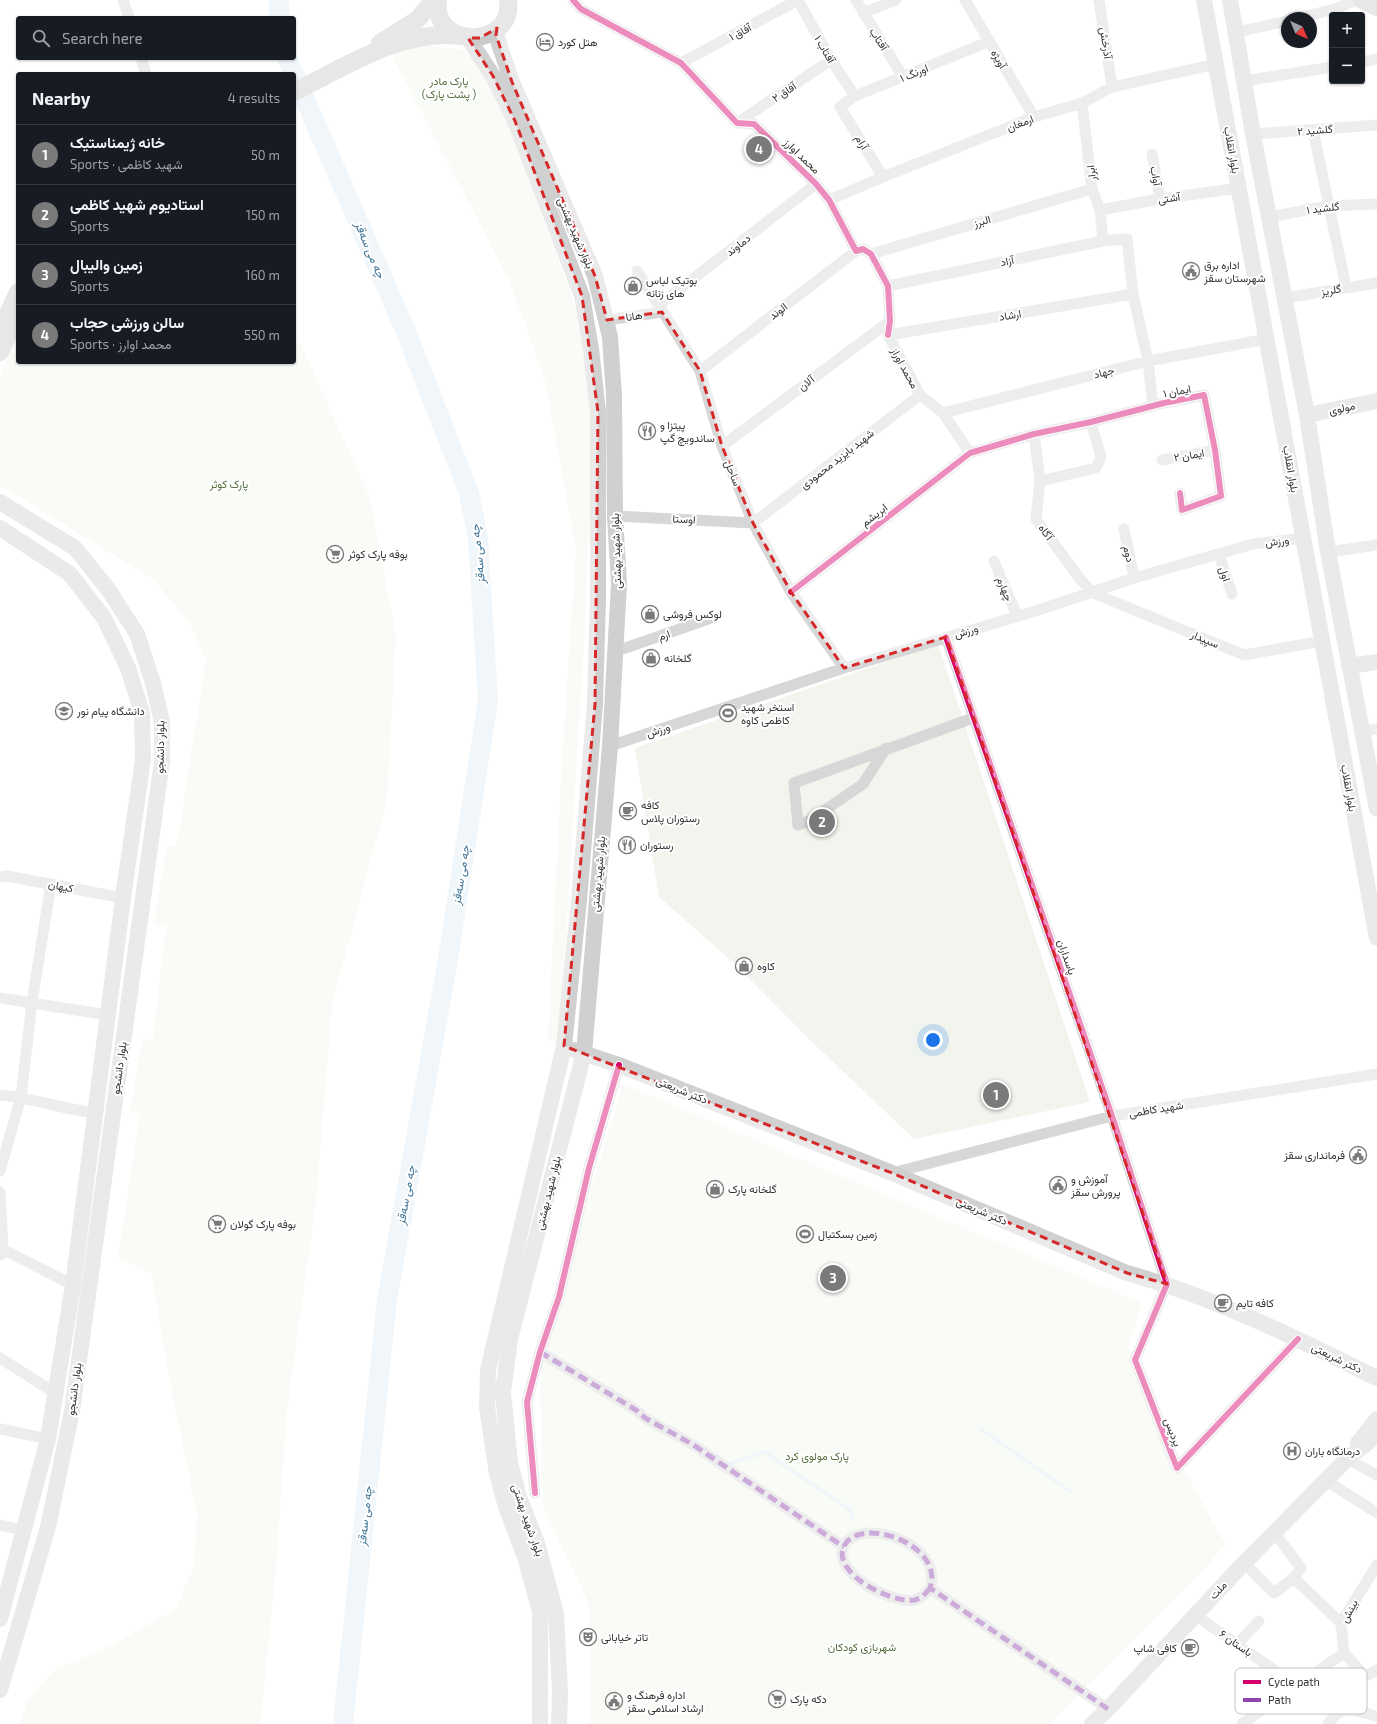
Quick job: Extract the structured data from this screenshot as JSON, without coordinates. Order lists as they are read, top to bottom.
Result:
{
  "streets": {
    "main road": [
      "بلوار انقلاب",
      "بلوار شهید بهشتی",
      "مولوی",
      "بلوار دانشجو",
      "دکتر شریعتی",
      "ملت"
    ],
    "street": [
      "آفاق ۱",
      "آفتاب",
      "آذرخش",
      "آفتاب ۱",
      "آویژه",
      "اورنگ ۱",
      "آفاق ۲",
      "ارمغان",
      "گلشید ۲",
      "آرام",
      "محمد اوارز",
      "ابرار",
      "آواب",
      "آشتی",
      "گلشید ۱",
      "البرز",
      "دماوند",
      "آزاد",
      "گلریز",
      "الوند",
      "ارشاد",
      "هانا",
      "محمد اوراز",
      "جهاد",
      "آلان",
      "ایمان ۱",
      "ایمان ۲",
      "شهید بایزید محمودی",
      "ساحل",
      "ابریشم",
      "اوستا",
      "آگاه",
      "ورزش",
      "دوم",
      "اول",
      "چهارم",
      "ارم",
      "سپیدار",
      "کیهان",
      "پاسداران",
      "شهید کاظمی",
      "پردیس",
      "بینش",
      "باستان ۶"
    ]
  },
  "crossings": [
    ["آفاق ۱", "آفتاب ۱"],
    ["آفتاب", "اورنگ ۱"],
    ["آذرخش", "ارمغان"],
    ["آفتاب ۱", "اورنگ ۱"],
    ["آفتاب ۱", "آفاق ۲"],
    ["آویژه", "اورنگ ۱"],
    ["آویژه", "ارمغان"],
    ["اورنگ ۱", "آرام"],
    ["آفاق ۲", "محمد اوارز"],
    ["ارمغان", "آرام"],
    ["ارمغان", "بلوار انقلاب"],
    ["ارمغان", "محمد اوارز"],
    ["ارمغان", "ابرار"],
    ["گلشید ۲", "بلوار انقلاب"],
    ["بلوار انقلاب", "آشتی"],
    ["بلوار انقلاب", "گلشید ۱"],
    ["بلوار انقلاب", "گلریز"],
    ["بلوار انقلاب", "جهاد"],
    ["بلوار انقلاب", "مولوی"],
    ["بلوار انقلاب", "ورزش"],
    ["بلوار انقلاب", "سپیدار"],
    ["محمد اوارز", "دماوند"],
    ["محمد اوارز", "الوند"],
    ["ابرار", "آشتی"],
    ["ابرار", "البرز"],
    ["ابرار", "آزاد"],
    ["آواب", "آشتی"],
    ["بلوار شهید بهشتی", "هانا"],
    ["بلوار شهید بهشتی", "اوستا"],
    ["بلوار شهید بهشتی", "ورزش"],
    ["بلوار شهید بهشتی", "ارم"],
    ["بلوار شهید بهشتی", "دکتر شریعتی"],
    ["دماوند", "هانا"],
    ["دماوند", "ساحل"],
    ["آزاد", "ارشاد"],
    ["الوند", "ساحل"],
    ["ارشاد", "محمد اوراز"],
    ["هانا", "ساحل"],
    ["محمد اوراز", "جهاد"],
    ["محمد اوراز", "شهید بایزید محمودی"],
    ["آلان", "ساحل"],
    ["ایمان ۱", "ایمان ۲"],
    ["ایمان ۱", "ابریشم"],
    ["ایمان ۱", "آگاه"],
    ["شهید بایزید محمودی", "ساحل"],
    ["شهید بایزید محمودی", "اوستا"],
    ["ساحل", "ابریشم"],
    ["ساحل", "اوستا"],
    ["ساحل", "ورزش"],
    ["آگاه", "ورزش"],
    ["آگاه", "سپیدار"],
    ["ورزش", "دوم"],
    ["ورزش", "اول"],
    ["ورزش", "چهارم"],
    ["ورزش", "سپیدار"],
    ["ورزش", "پاسداران"],
    ["بلوار دانشجو", "کیهان"],
    ["پاسداران", "دکتر شریعتی"],
    ["پاسداران", "شهید کاظمی"],
    ["پاسداران", "پردیس"],
    ["دکتر شریعتی", "شهید کاظمی"],
    ["دکتر شریعتی", "پردیس"],
    ["ملت", "باستان ۶"]
  ],
  "water": ["چە می سەقز"],
  "parks": [
    "پارک مادر (پشت پارک )",
    "پارک کوثر",
    "پارک مولوی کرد",
    "شهربازی کودکان"
  ],
  "places": {
    "hotel": ["هتل کورد"],
    "public building": [
      "اداره برق شهرستان سقز",
      "فرمانداری سقز",
      "آموزش و پرورش سقز",
      "اداره فرهنگ و ارشاد اسلامی سقز"
    ],
    "shop": [
      "بوتیک لباس های زنانه",
      "لوکس فروشی",
      "گلخانه",
      "کاوه",
      "گلخانه پارک"
    ],
    "restaurant": ["پیتزا و ساندویچ گپ", "رستوران"],
    "supermarket": ["بوفه پارک کوثر", "بوفه پارک گولان", "دکه پارک"],
    "school or university": ["دانشگاه پیام نور"],
    "sports": ["استخر شهید کاظمی کاوه", "زمین بسکتبال"],
    "cafe": ["کافه رستوران پلاس", "کافه تایم", "کافی شاپ"],
    "hospital": ["درمانگاه باران"],
    "theatre": ["تاتر خیابانی"]
  },
  "legend": ["Cycle path", "Path"],
  "north": "bottom right",
  "page": {
    "map_buttons": ["+", "−"],
    "search": "Search here",
    "heading": ["Nearby", "4 results"],
    "list": [
      {
        "mark": "1",
        "name": "خانه ژیمناستیک",
        "note": "Sports · شهید کاظمی",
        "value": "50 m"
      },
      {
        "mark": "2",
        "name": "استادیوم شهید کاظمی",
        "note": "Sports",
        "value": "150 m"
      },
      {
        "mark": "3",
        "name": "زمین والیبال",
        "note": "Sports",
        "value": "160 m"
      },
      {
        "mark": "4",
        "name": "سالن ورزشی حجاب",
        "note": "Sports · محمد اوارز",
        "value": "550 m"
      }
    ],
    "pins": [
      "4",
      "2",
      "1",
      "3"
    ]
  }
}
